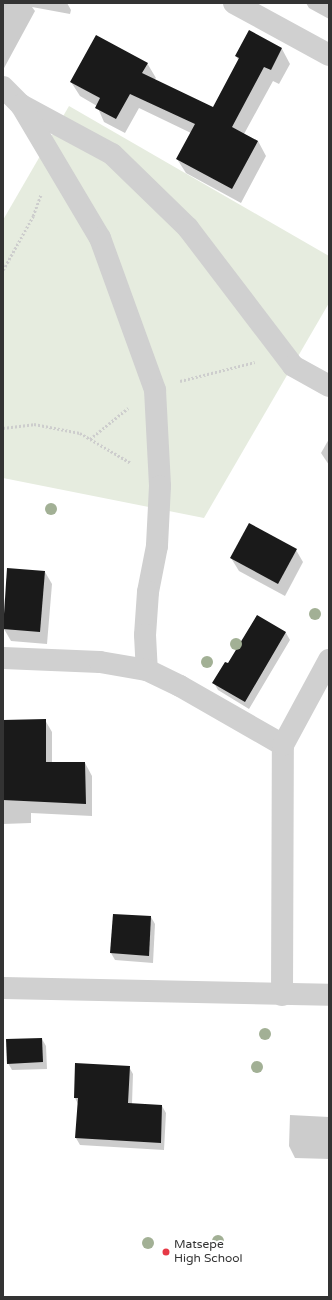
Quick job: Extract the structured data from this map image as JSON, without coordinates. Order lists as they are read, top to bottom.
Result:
{
  "places": ["Matsepe High School"]
}
